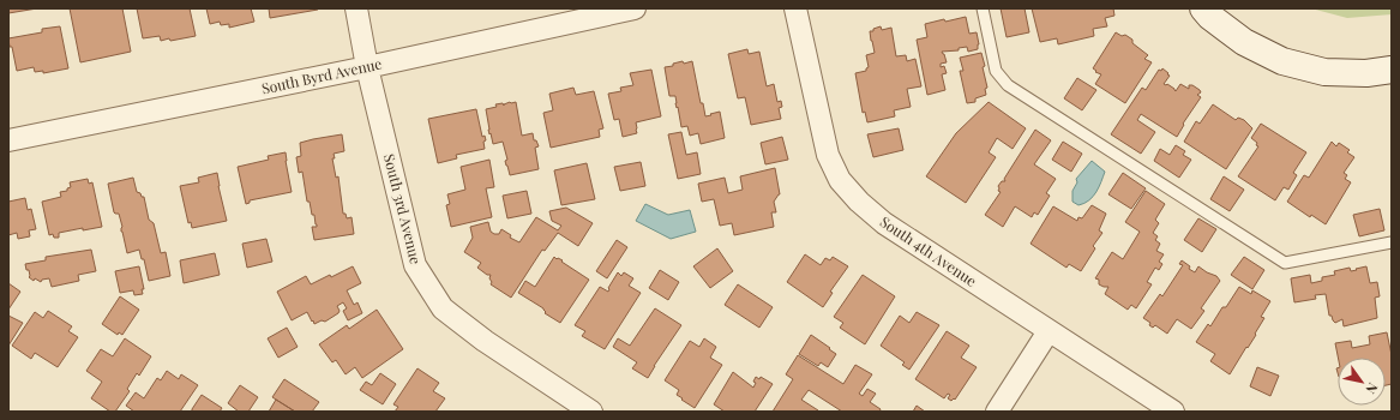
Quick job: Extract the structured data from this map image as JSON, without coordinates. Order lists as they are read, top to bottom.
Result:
{
  "streets": {
    "street": ["South Byrd Avenue", "South 3rd Avenue", "South 4th Avenue"]
  },
  "crossings": [
    ["South Byrd Avenue", "South 3rd Avenue"]
  ],
  "north": "bottom right"
}
